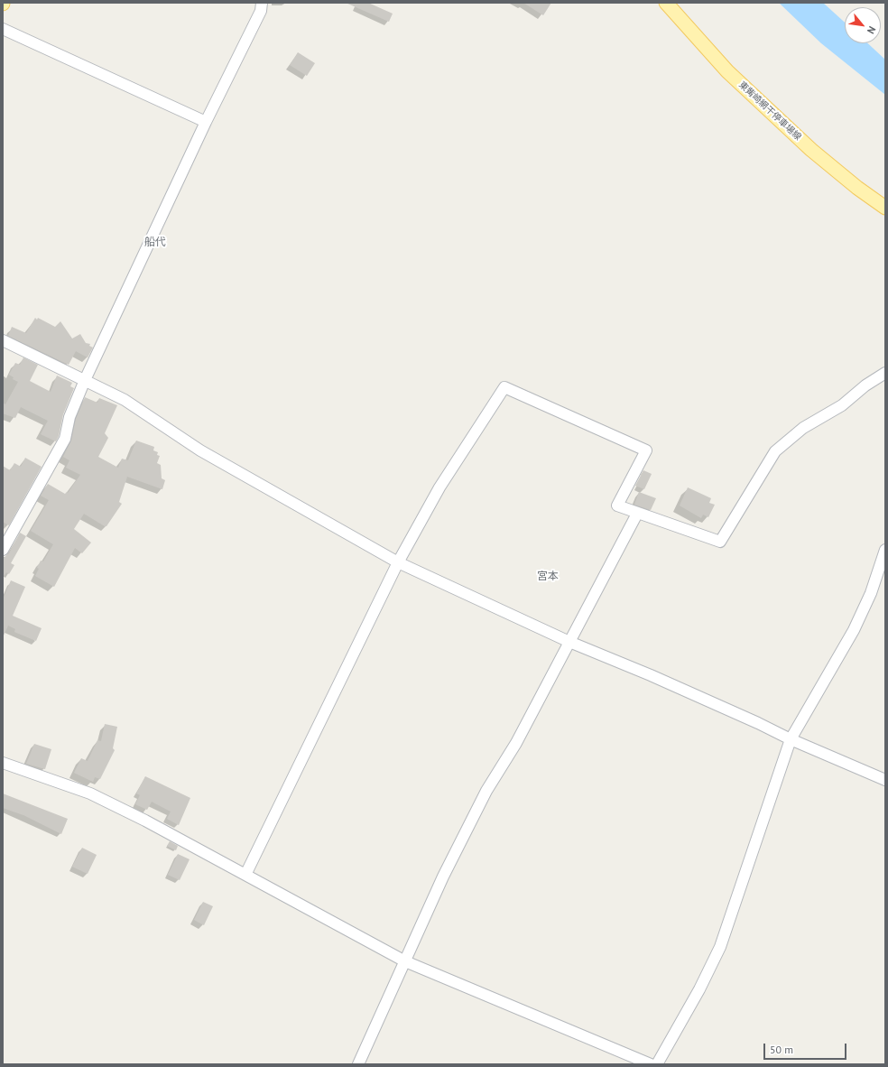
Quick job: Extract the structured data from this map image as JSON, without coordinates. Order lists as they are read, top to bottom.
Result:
{
  "streets": {
    "main road": ["東觜崎網干停車場線"]
  },
  "districts": ["船代", "宮本"],
  "scale_bar": "50 m",
  "north": "bottom right"
}
